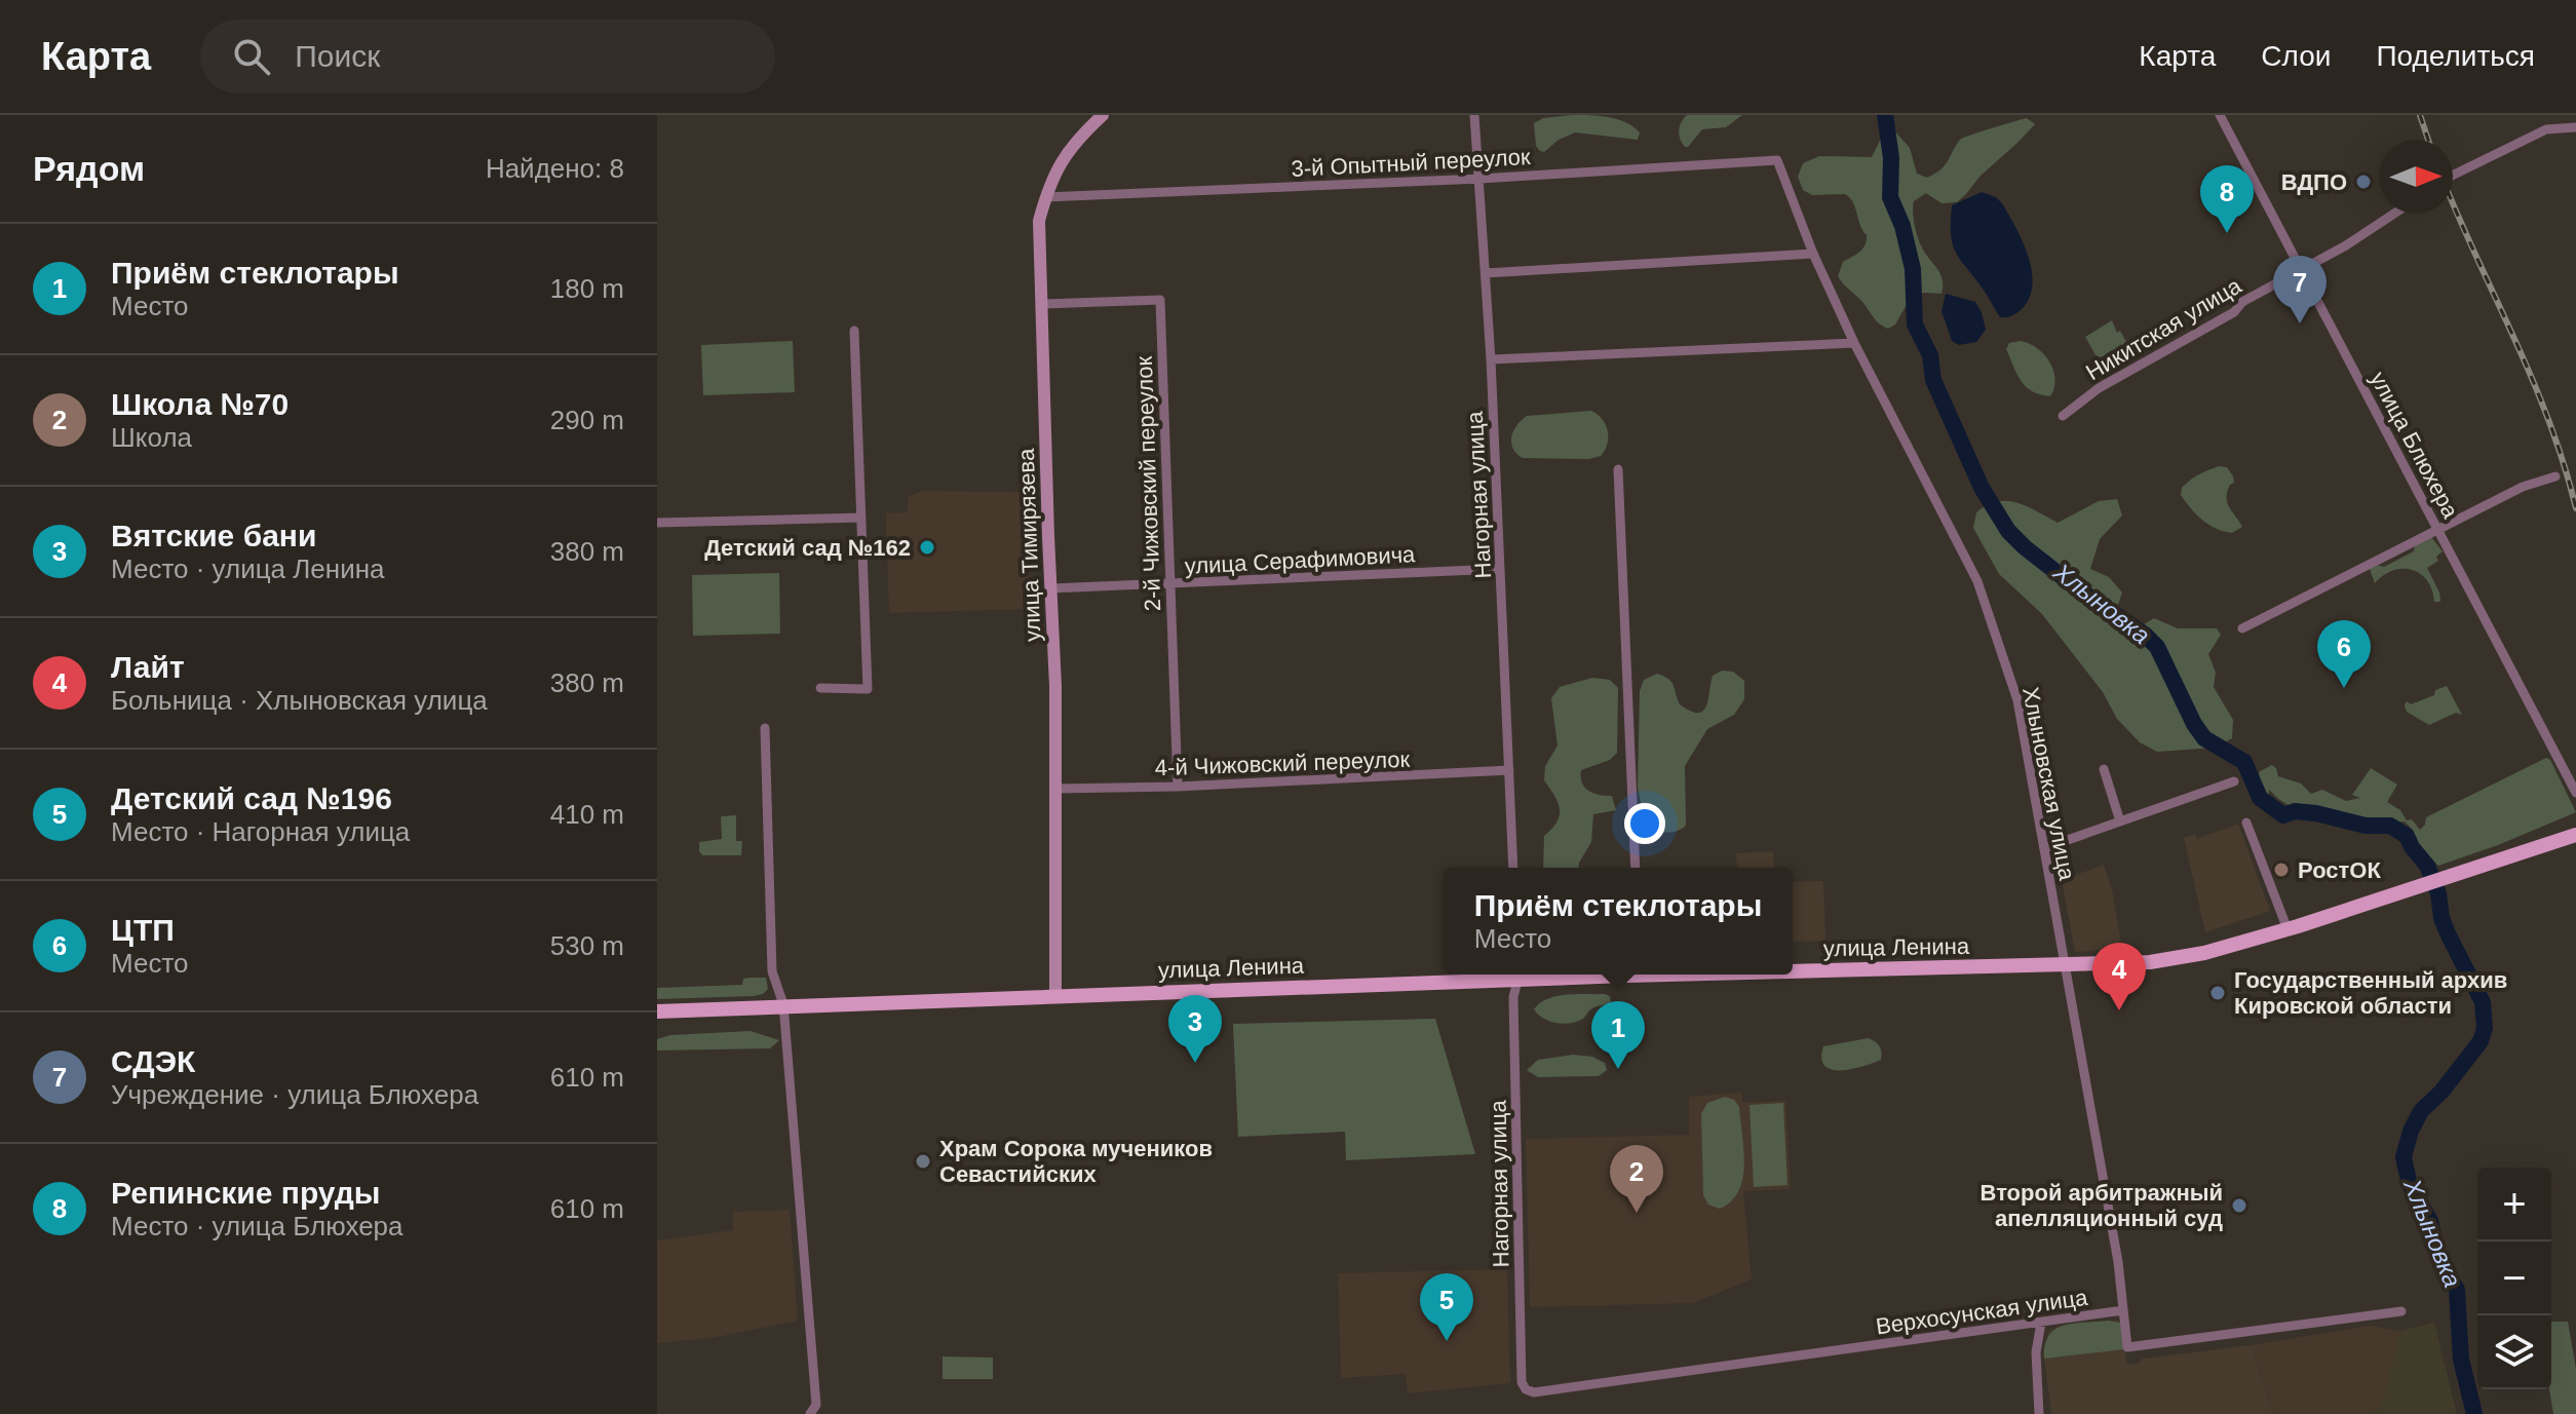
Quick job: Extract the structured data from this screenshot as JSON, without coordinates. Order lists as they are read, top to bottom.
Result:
{
  "streets": {
    "main road": ["улица Тимирязева", "улица Ленина"],
    "street": [
      "3-й Опытный переулок",
      "Никитская улица",
      "улица Блюхера",
      "2-й Чижовский переулок",
      "Нагорная улица",
      "улица Серафимовича",
      "4-й Чижовский переулок",
      "Хлыновская улица",
      "Верхосунская улица"
    ]
  },
  "crossings": [
    ["3-й Опытный переулок", "Нагорная улица"],
    ["3-й Опытный переулок", "улица Тимирязева"],
    ["3-й Опытный переулок", "Хлыновская улица"],
    ["Никитская улица", "улица Блюхера"],
    ["2-й Чижовский переулок", "улица Тимирязева"],
    ["2-й Чижовский переулок", "улица Серафимовича"],
    ["2-й Чижовский переулок", "4-й Чижовский переулок"],
    ["Нагорная улица", "улица Серафимовича"],
    ["Нагорная улица", "4-й Чижовский переулок"],
    ["Нагорная улица", "улица Ленина"],
    ["Нагорная улица", "Верхосунская улица"],
    ["улица Тимирязева", "улица Серафимовича"],
    ["улица Тимирязева", "4-й Чижовский переулок"],
    ["улица Тимирязева", "улица Ленина"],
    ["Хлыновская улица", "улица Ленина"],
    ["Хлыновская улица", "Верхосунская улица"]
  ],
  "water": ["Хлыновка"],
  "places": [
    "ВДПО",
    "Детский сад №162",
    "РостОК",
    "Государственный архив Кировской области",
    "Храм Сорока мучеников Севастийских",
    "Второй арбитражный апелляционный суд"
  ],
  "north": "right",
  "page": {
    "header": "Карта",
    "search": "Поиск",
    "nav": ["Карта", "Слои", "Поделиться"],
    "heading": ["Рядом", "Найдено: 8"],
    "pins": [
      "8",
      "7",
      "6",
      "4",
      "3",
      "1",
      "2",
      "5"
    ],
    "list": [
      {
        "mark": "1",
        "name": "Приём стеклотары",
        "note": "Место",
        "value": "180 m"
      },
      {
        "mark": "2",
        "name": "Школа №70",
        "note": "Школа",
        "value": "290 m"
      },
      {
        "mark": "3",
        "name": "Вятские бани",
        "note": "Место · улица Ленина",
        "value": "380 m"
      },
      {
        "mark": "4",
        "name": "Лайт",
        "note": "Больница · Хлыновская улица",
        "value": "380 m"
      },
      {
        "mark": "5",
        "name": "Детский сад №196",
        "note": "Место · Нагорная улица",
        "value": "410 m"
      },
      {
        "mark": "6",
        "name": "ЦТП",
        "note": "Место",
        "value": "530 m"
      },
      {
        "mark": "7",
        "name": "СДЭК",
        "note": "Учреждение · улица Блюхера",
        "value": "610 m"
      },
      {
        "mark": "8",
        "name": "Репинские пруды",
        "note": "Место · улица Блюхера",
        "value": "610 m"
      }
    ],
    "popup": ["Приём стеклотары", "Место"],
    "map_buttons": ["+", "−"]
  }
}
